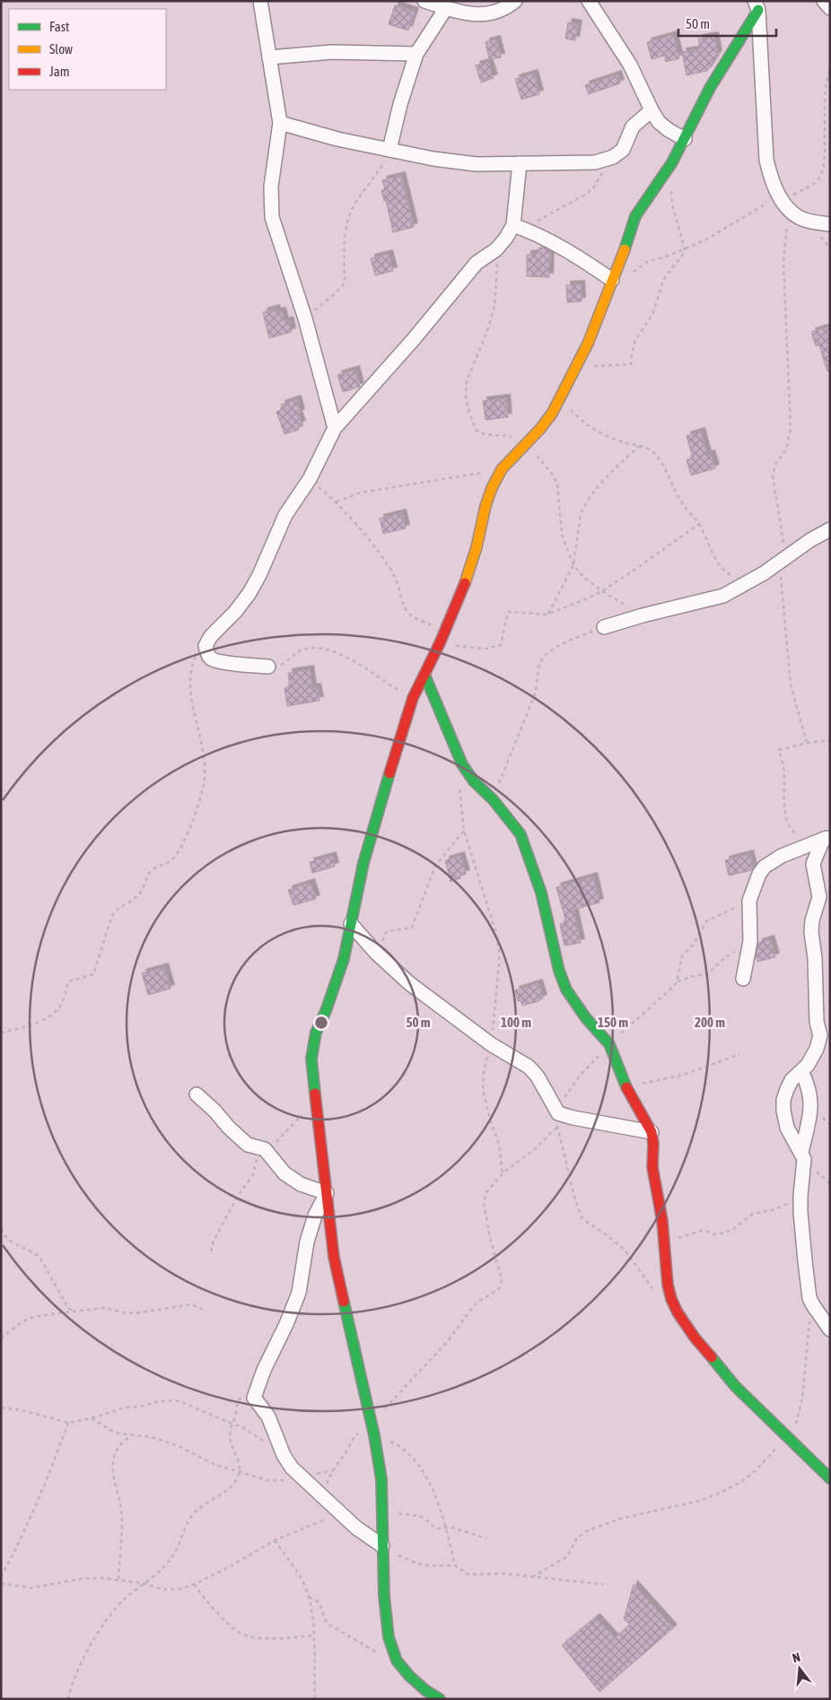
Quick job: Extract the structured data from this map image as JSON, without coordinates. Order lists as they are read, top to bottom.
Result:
{
  "legend": ["Fast", "Slow", "Jam"],
  "scale_bar": "50 m",
  "north": "top",
  "rings": [
    "50 m",
    "100 m",
    "150 m",
    "200 m"
  ]
}
